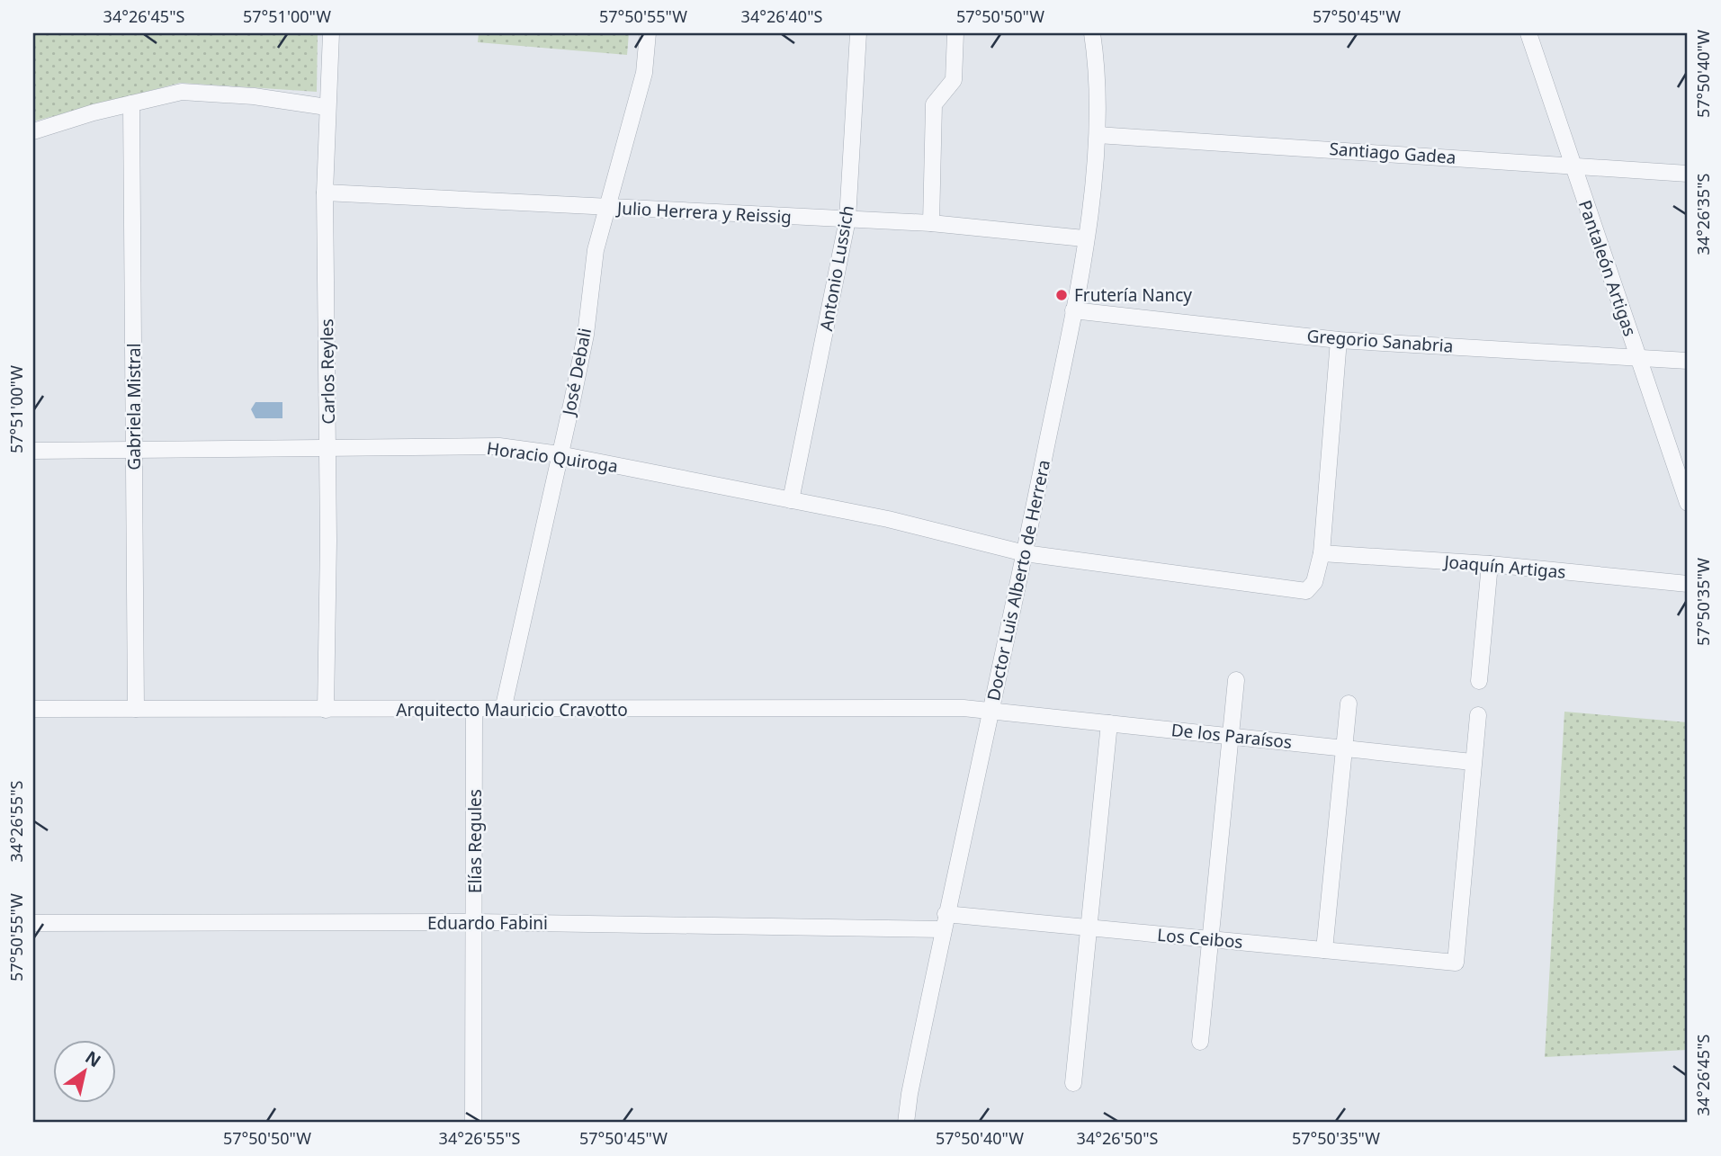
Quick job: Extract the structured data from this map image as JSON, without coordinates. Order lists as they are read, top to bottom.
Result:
{
  "streets": {
    "street": [
      "Santiago Gadea",
      "Julio Herrera y Reissig",
      "Antonio Lussich",
      "Pantaleón Artigas",
      "Gregorio Sanabria",
      "Carlos Reyles",
      "José Debali",
      "Gabriela Mistral",
      "Horacio Quiroga",
      "Joaquín Artigas",
      "Doctor Luis Alberto de Herrera",
      "Arquitecto Mauricio Cravotto",
      "De los Paraísos",
      "Elías Regules",
      "Eduardo Fabini",
      "Los Ceibos"
    ]
  },
  "crossings": [
    ["Santiago Gadea", "Pantaleón Artigas"],
    ["Santiago Gadea", "Doctor Luis Alberto de Herrera"],
    ["Julio Herrera y Reissig", "Antonio Lussich"],
    ["Julio Herrera y Reissig", "Carlos Reyles"],
    ["Julio Herrera y Reissig", "José Debali"],
    ["Julio Herrera y Reissig", "Doctor Luis Alberto de Herrera"],
    ["Antonio Lussich", "Horacio Quiroga"],
    ["Pantaleón Artigas", "Gregorio Sanabria"],
    ["Gregorio Sanabria", "Doctor Luis Alberto de Herrera"],
    ["Carlos Reyles", "Horacio Quiroga"],
    ["Carlos Reyles", "Arquitecto Mauricio Cravotto"],
    ["José Debali", "Horacio Quiroga"],
    ["José Debali", "Arquitecto Mauricio Cravotto"],
    ["Gabriela Mistral", "Horacio Quiroga"],
    ["Gabriela Mistral", "Arquitecto Mauricio Cravotto"],
    ["Horacio Quiroga", "Doctor Luis Alberto de Herrera"],
    ["Doctor Luis Alberto de Herrera", "Arquitecto Mauricio Cravotto"],
    ["Doctor Luis Alberto de Herrera", "De los Paraísos"],
    ["Doctor Luis Alberto de Herrera", "Eduardo Fabini"],
    ["Doctor Luis Alberto de Herrera", "Los Ceibos"],
    ["Arquitecto Mauricio Cravotto", "De los Paraísos"],
    ["Arquitecto Mauricio Cravotto", "Elías Regules"],
    ["De los Paraísos", "Los Ceibos"],
    ["Elías Regules", "Eduardo Fabini"],
    ["Eduardo Fabini", "Los Ceibos"]
  ],
  "places": ["Frutería Nancy"],
  "north": "top right",
  "coordinates": [
    "34°26'45\"S",
    "57°51'00\"W",
    "57°50'55\"W",
    "34°26'40\"S",
    "57°50'50\"W",
    "57°50'45\"W",
    "57°50'40\"W",
    "34°26'35\"S",
    "57°50'35\"W",
    "34°26'55\"S",
    "34°26'50\"S"
  ]
}
